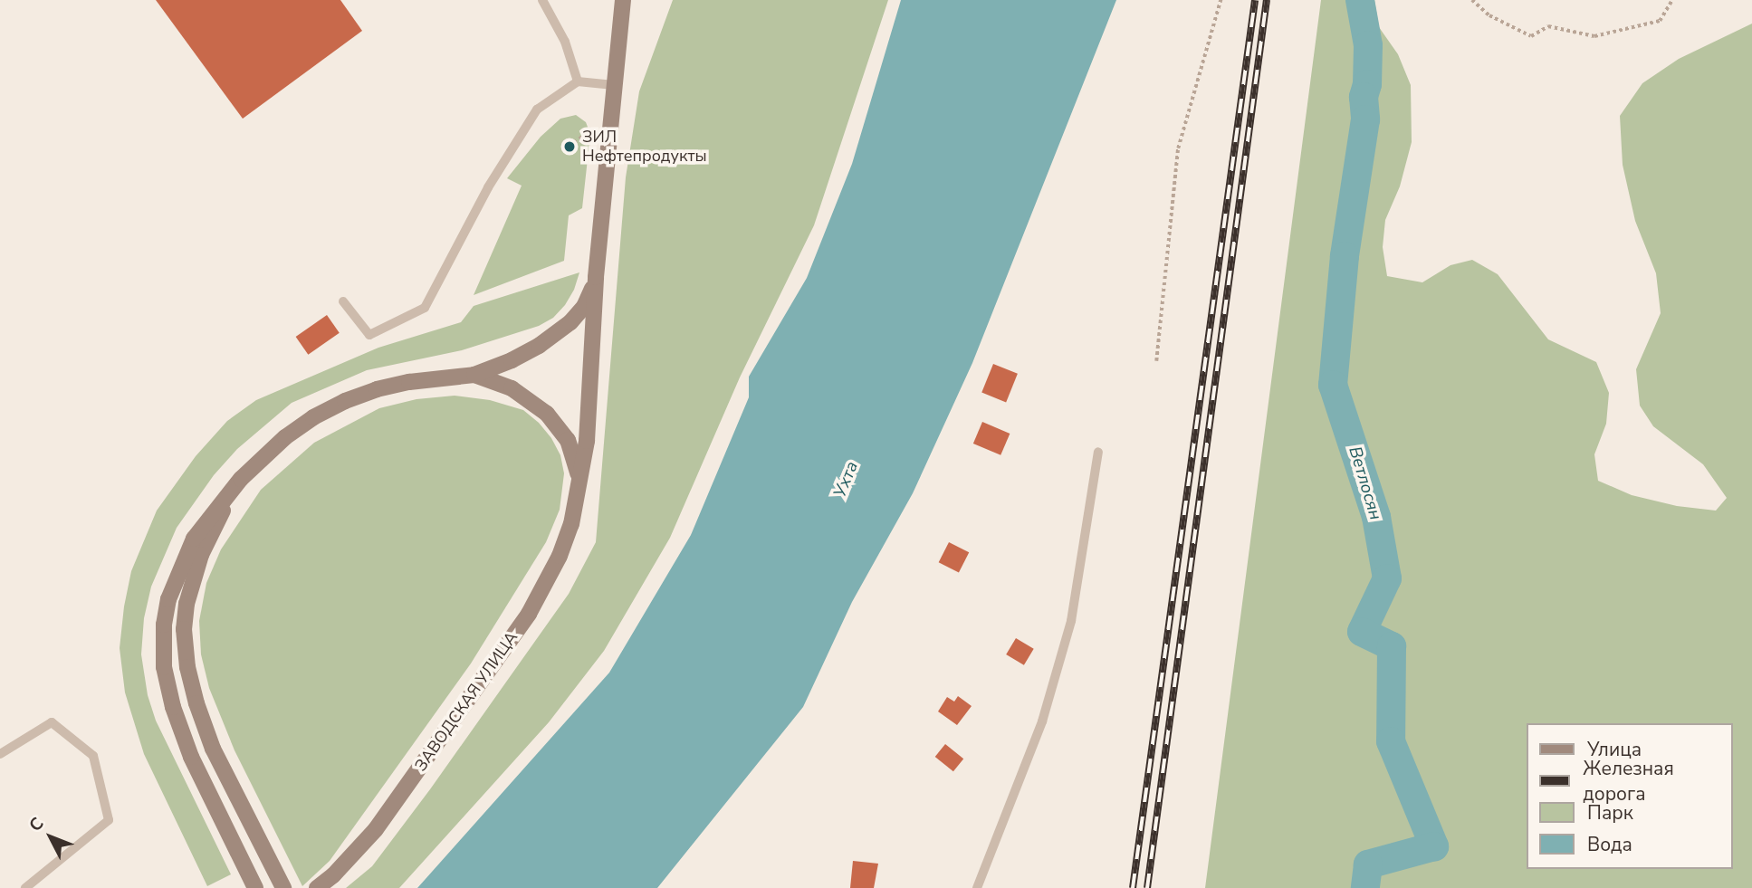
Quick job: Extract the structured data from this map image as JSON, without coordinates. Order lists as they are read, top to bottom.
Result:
{
  "streets": {
    "street": ["ЗАВОДСКАЯ УЛИЦА"]
  },
  "water": ["Ухта", "Ветлосян"],
  "places": ["ЗИЛ Нефтепродукты"],
  "legend": [
    "Улица",
    "Железная дорога",
    "Парк",
    "Вода"
  ],
  "north": "top left"
}
